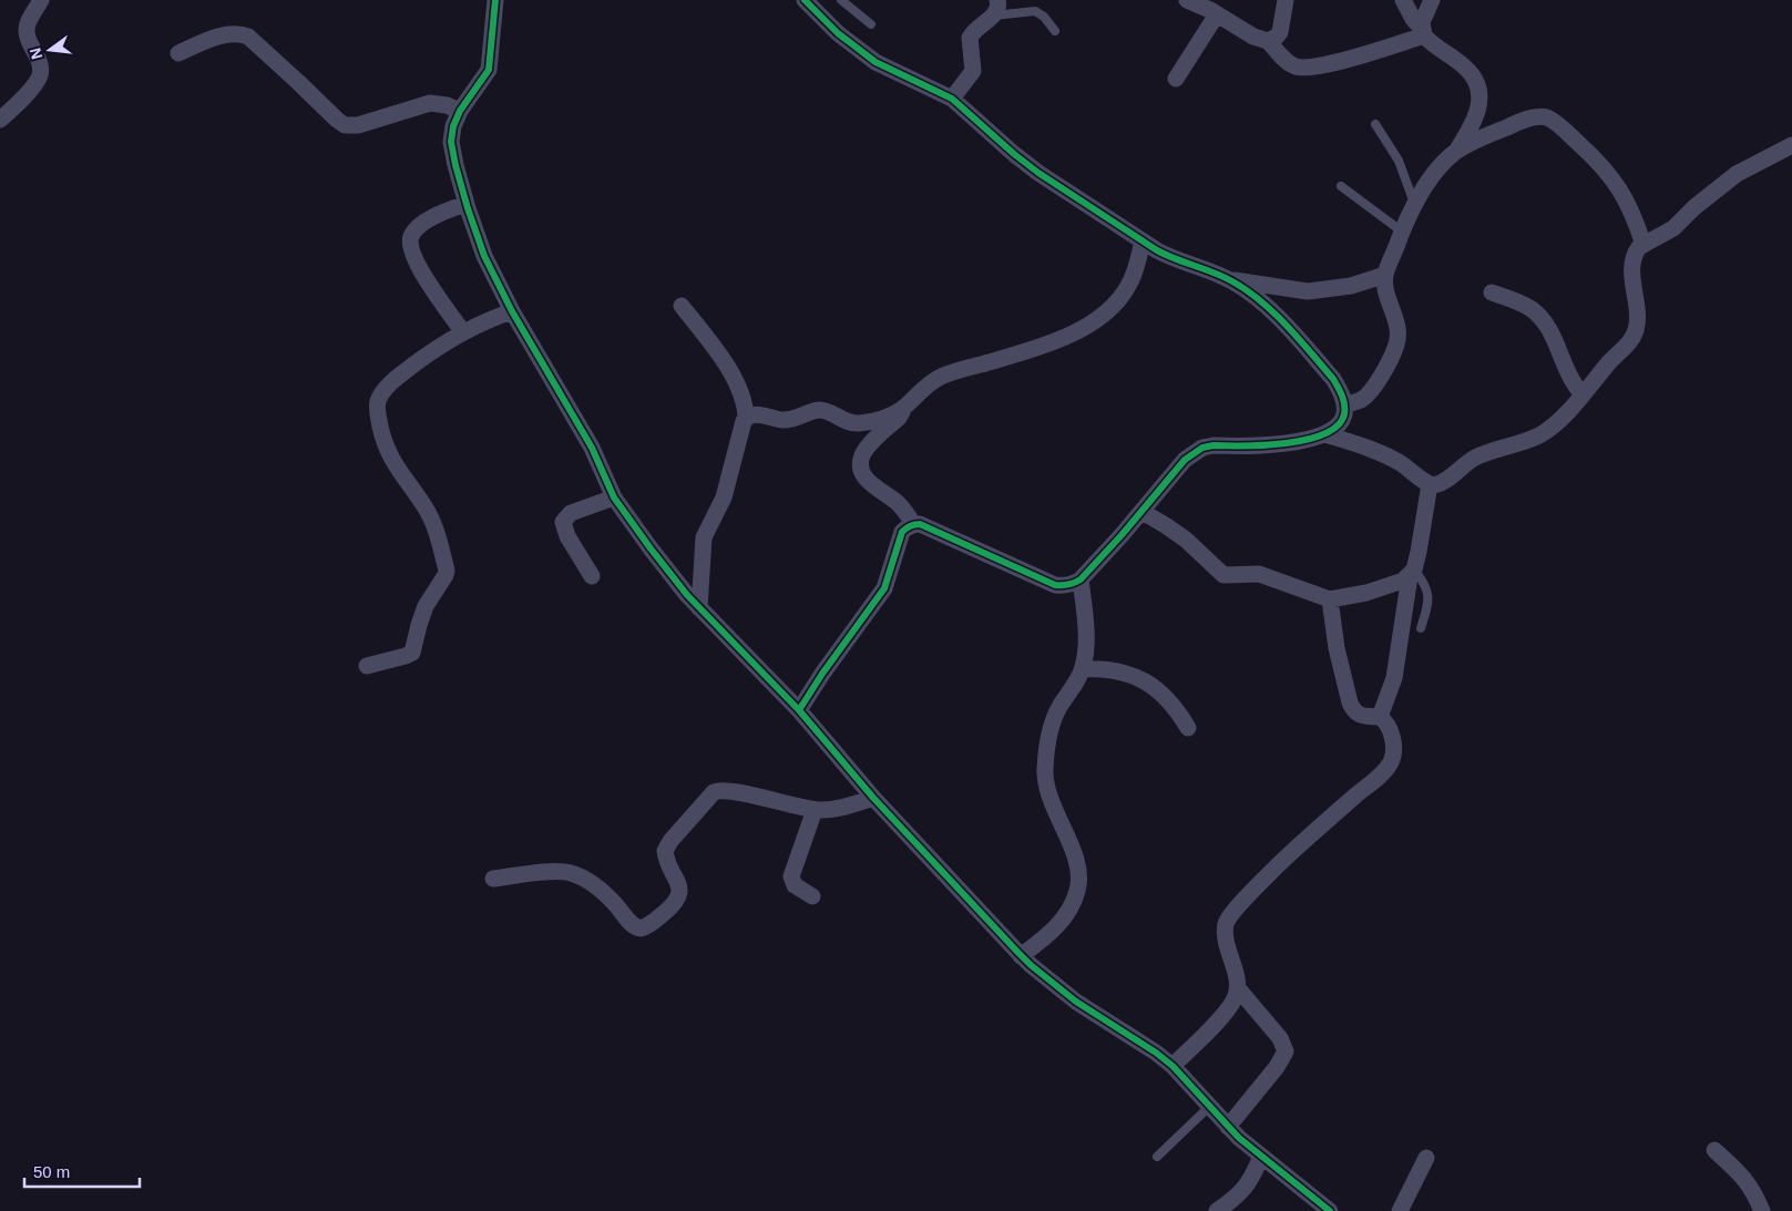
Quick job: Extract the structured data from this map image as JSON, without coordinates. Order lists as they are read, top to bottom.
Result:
{
  "scale_bar": "50 m",
  "north": "left"
}
